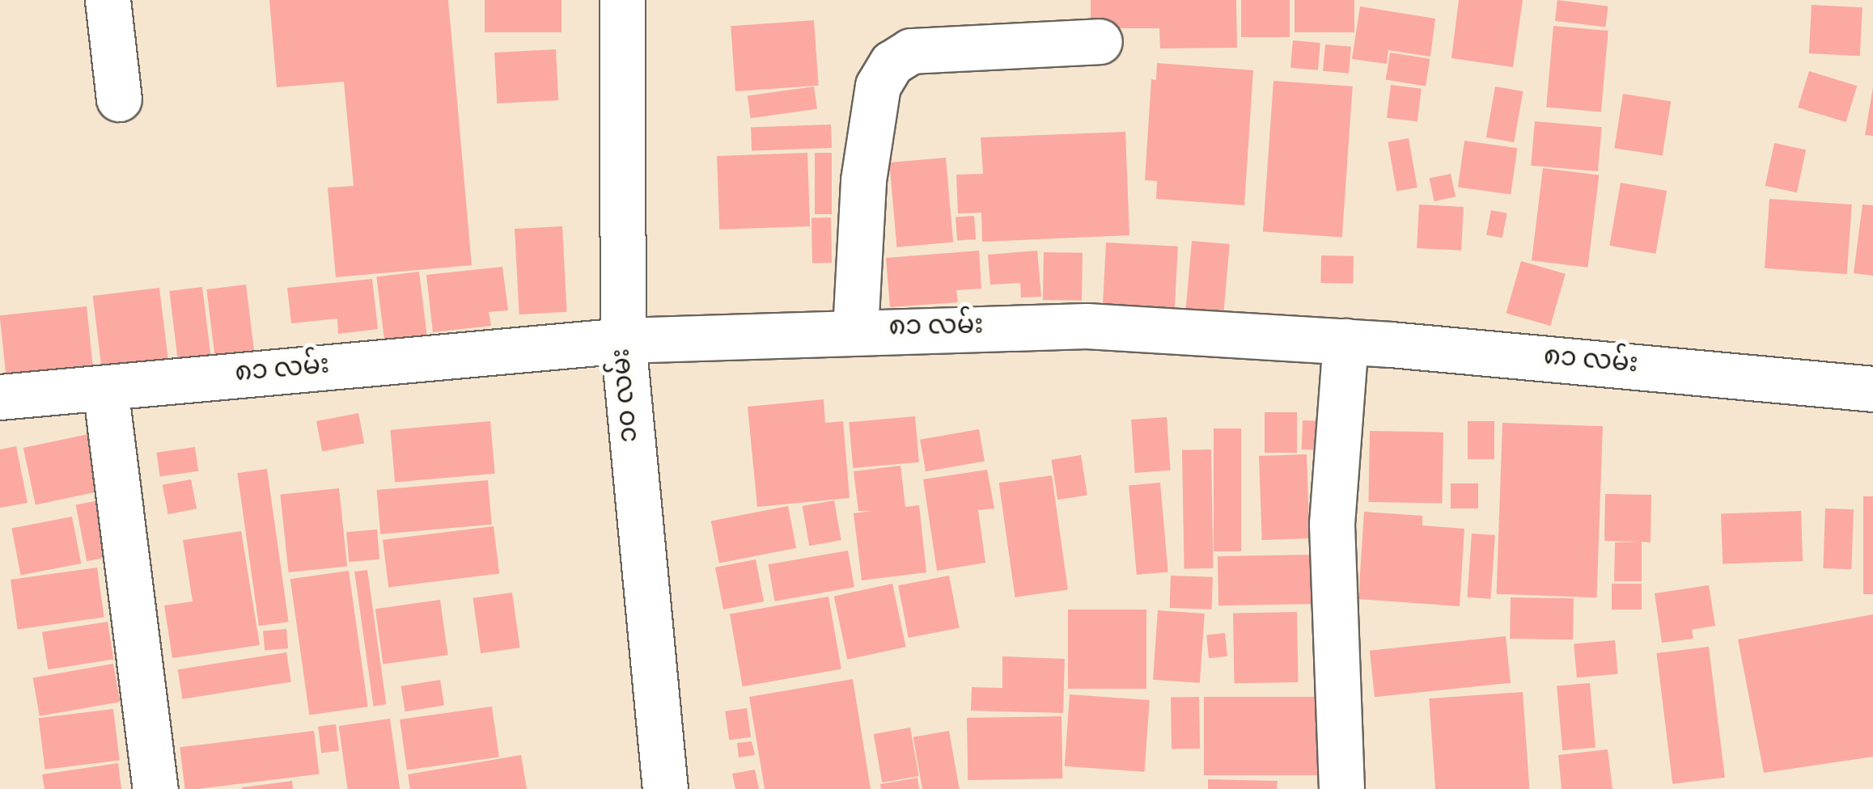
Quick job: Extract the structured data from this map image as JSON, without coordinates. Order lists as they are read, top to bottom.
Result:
{
  "streets": {
    "street": ["၈၁ လမ်း", "၁၀ လမ်း"]
  },
  "crossings": [
    ["၈၁ လမ်း", "၁၀ လမ်း"]
  ]
}
